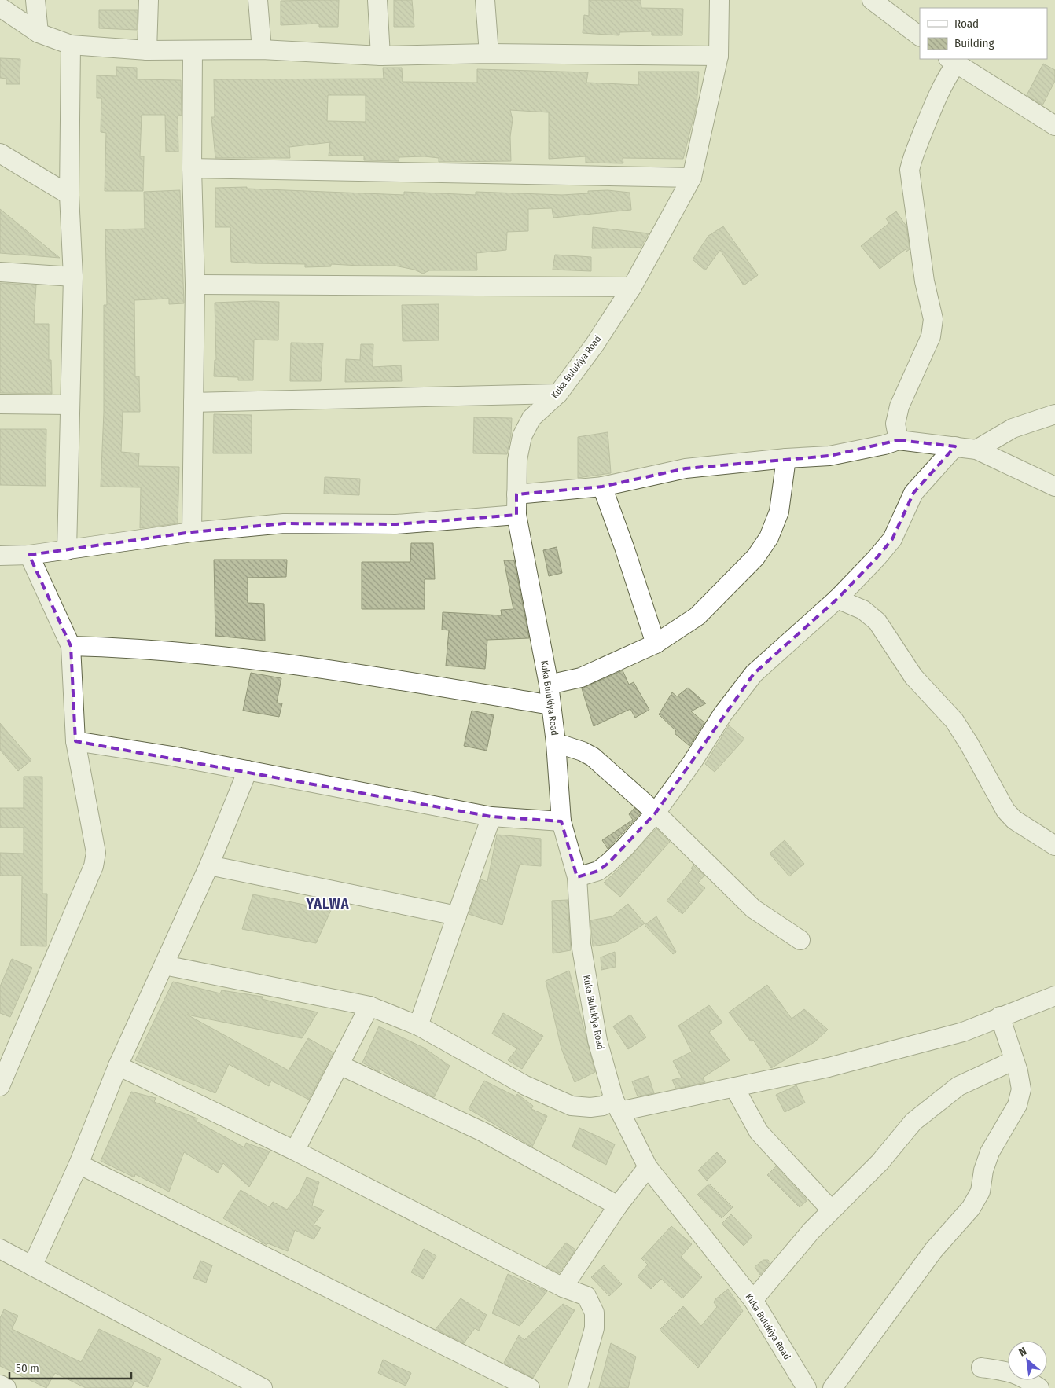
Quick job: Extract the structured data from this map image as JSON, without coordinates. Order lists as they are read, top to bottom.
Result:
{
  "streets": {
    "street": ["Kuka Bulukiya Road"]
  },
  "districts": ["YALWA"],
  "legend": ["Road", "Building"],
  "scale_bar": "50 m",
  "north": "top left"
}
